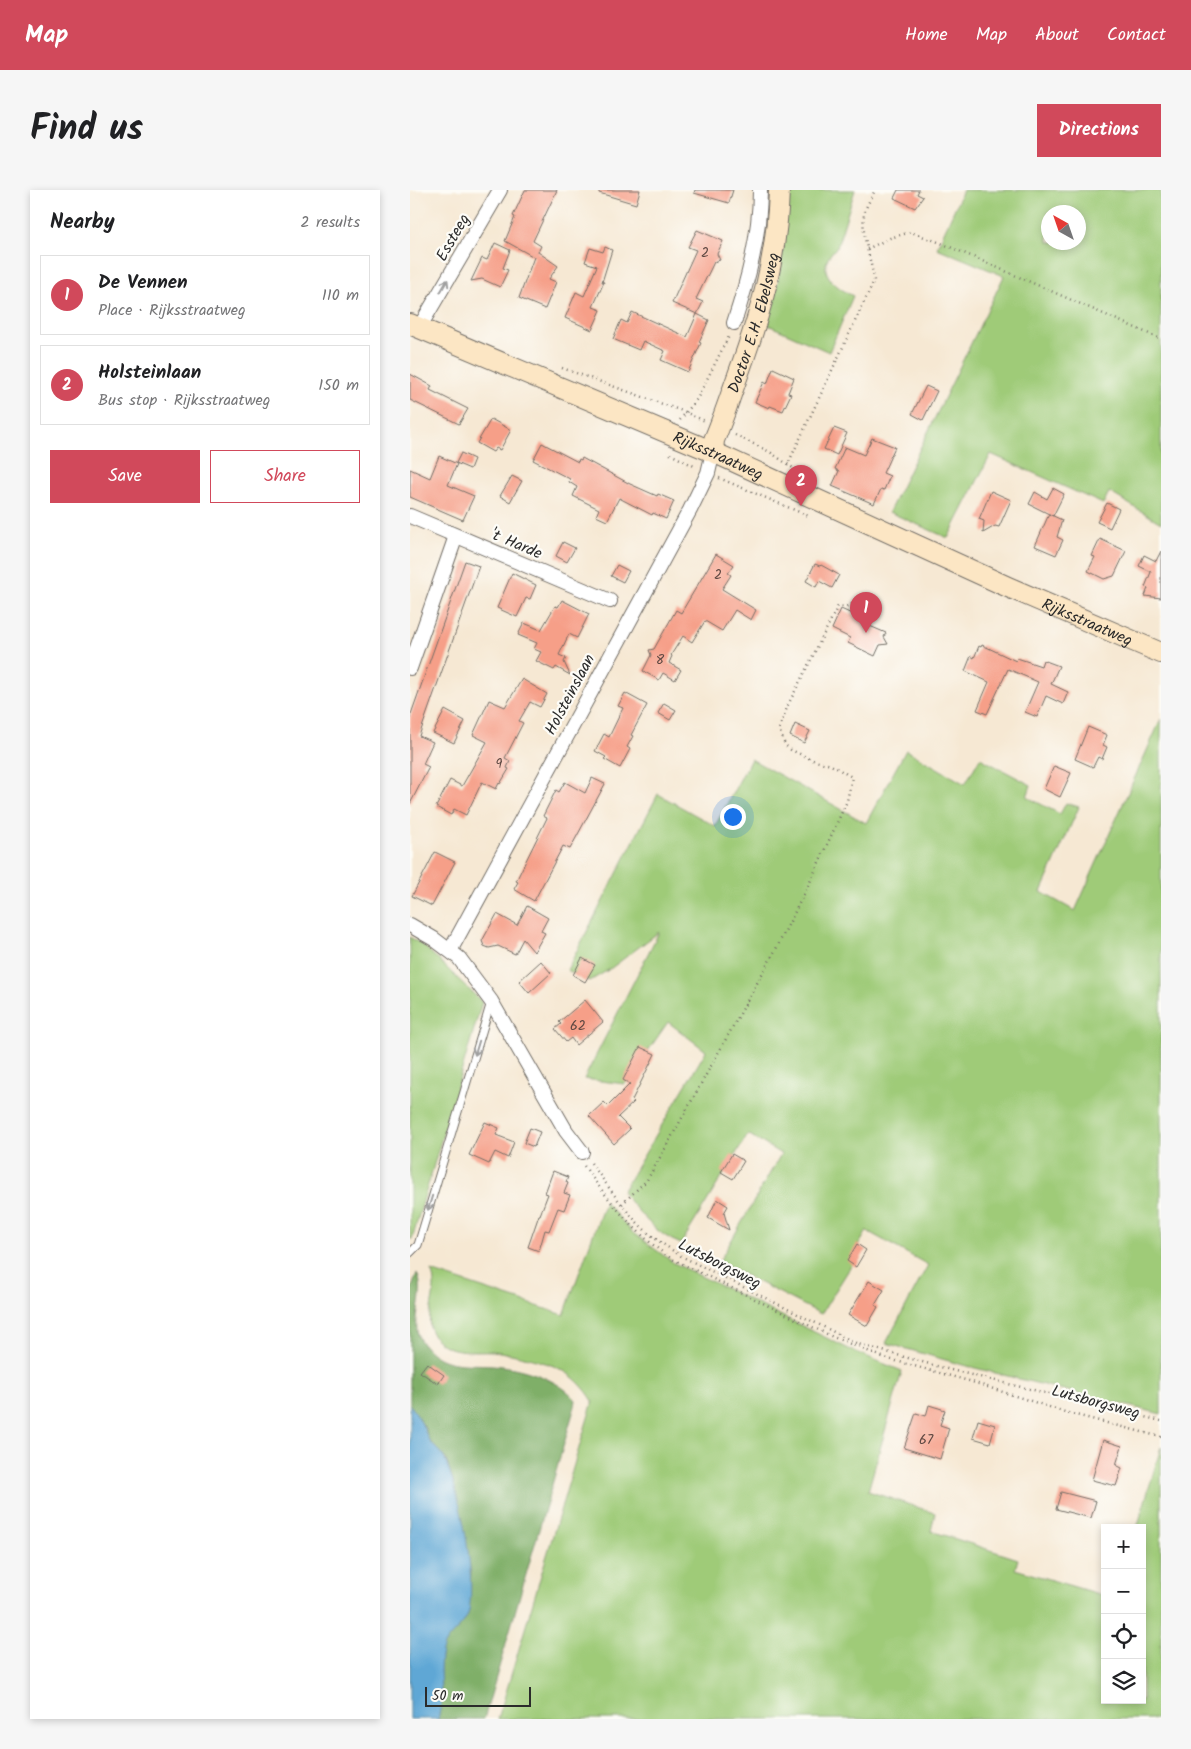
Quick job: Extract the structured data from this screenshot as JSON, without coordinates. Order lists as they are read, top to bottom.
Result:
{
  "streets": {
    "main road": ["Doctor E.H. Ebelsweg", "Rijksstraatweg"],
    "street": ["Essteeg", "'t Harde", "Holsteinslaan"],
    "path": ["Lutsborgsweg"]
  },
  "crossings": [
    ["Essteeg", "Rijksstraatweg"],
    ["Doctor E.H. Ebelsweg", "Rijksstraatweg"],
    ["Doctor E.H. Ebelsweg", "Holsteinslaan"],
    ["Rijksstraatweg", "Holsteinslaan"]
  ],
  "one_way": ["Essteeg"],
  "house_numbers": [
    "2",
    "2",
    "8",
    "9",
    "62",
    "67"
  ],
  "scale_bar": "50 m",
  "north": "top left",
  "page": {
    "header": "Map",
    "nav": [
      "Home",
      "Map",
      "About",
      "Contact"
    ],
    "title": "Find us",
    "buttons": [
      "Directions",
      ["Save", "Share"]
    ],
    "heading": ["Nearby", "2 results"],
    "list": [
      {
        "mark": "1",
        "name": "De Vennen",
        "note": "Place · Rijksstraatweg",
        "value": "110 m"
      },
      {
        "mark": "2",
        "name": "Holsteinlaan",
        "note": "Bus stop · Rijksstraatweg",
        "value": "150 m"
      }
    ],
    "pins": ["2", "1"],
    "map_buttons": ["+", "−"],
    "scale": "50 m"
  }
}
